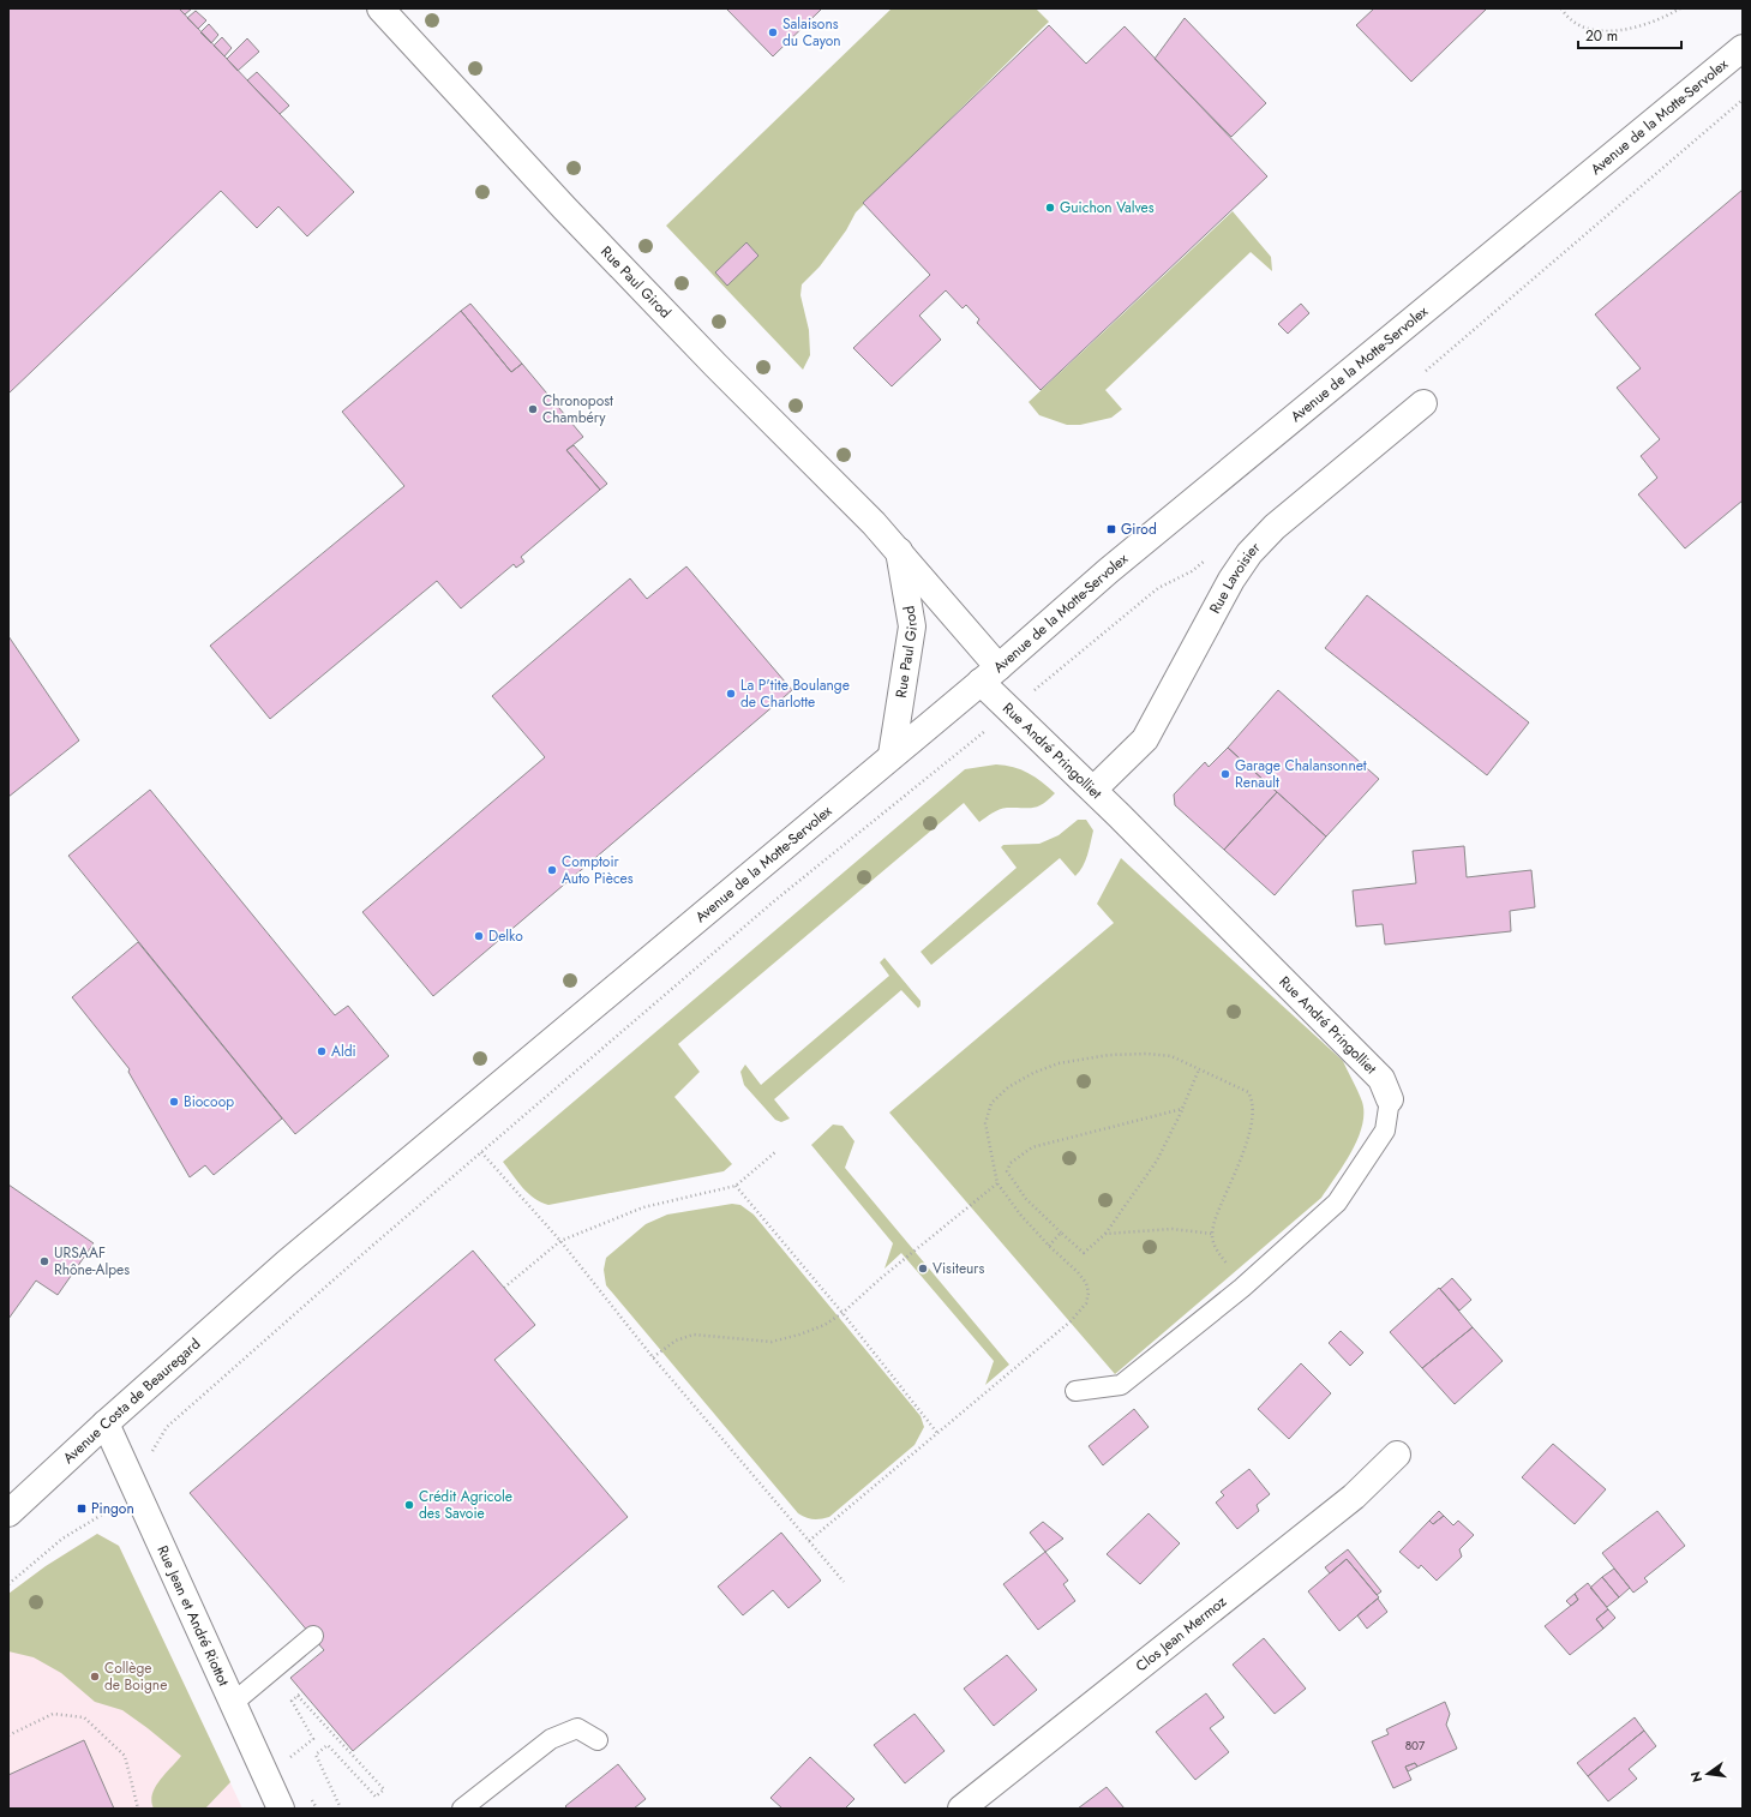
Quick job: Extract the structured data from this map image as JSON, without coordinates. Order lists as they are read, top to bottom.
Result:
{
  "streets": {
    "street": [
      "Avenue de la Motte-Servolex",
      "Rue Paul Girod",
      "Rue Lavoisier",
      "Rue André Pringolliet",
      "Avenue Costa de Beauregard",
      "Rue Jean et André Riottot",
      "Clos Jean Mermoz"
    ]
  },
  "crossings": [
    ["Avenue de la Motte-Servolex", "Rue Paul Girod"],
    ["Avenue de la Motte-Servolex", "Rue André Pringolliet"],
    ["Avenue de la Motte-Servolex", "Avenue Costa de Beauregard"],
    ["Rue Paul Girod", "Rue André Pringolliet"],
    ["Rue Lavoisier", "Rue André Pringolliet"],
    ["Avenue Costa de Beauregard", "Rue Jean et André Riottot"]
  ],
  "places": {
    "other": [
      "Salaisons du Cayon",
      "Guichon Valves",
      "Chronopost Chambéry",
      "La P'tite Boulange de Charlotte",
      "Garage Chalansonnet Renault",
      "Comptoir Auto Pièces",
      "Delko",
      "Aldi",
      "Biocoop",
      "URSAAF Rhône-Alpes",
      "Visiteurs",
      "Crédit Agricole des Savoie",
      "Collège de Boigne"
    ],
    "transit": ["Girod", "Pingon"]
  },
  "house_numbers": ["807"],
  "scale_bar": "20 m",
  "north": "left"
}
